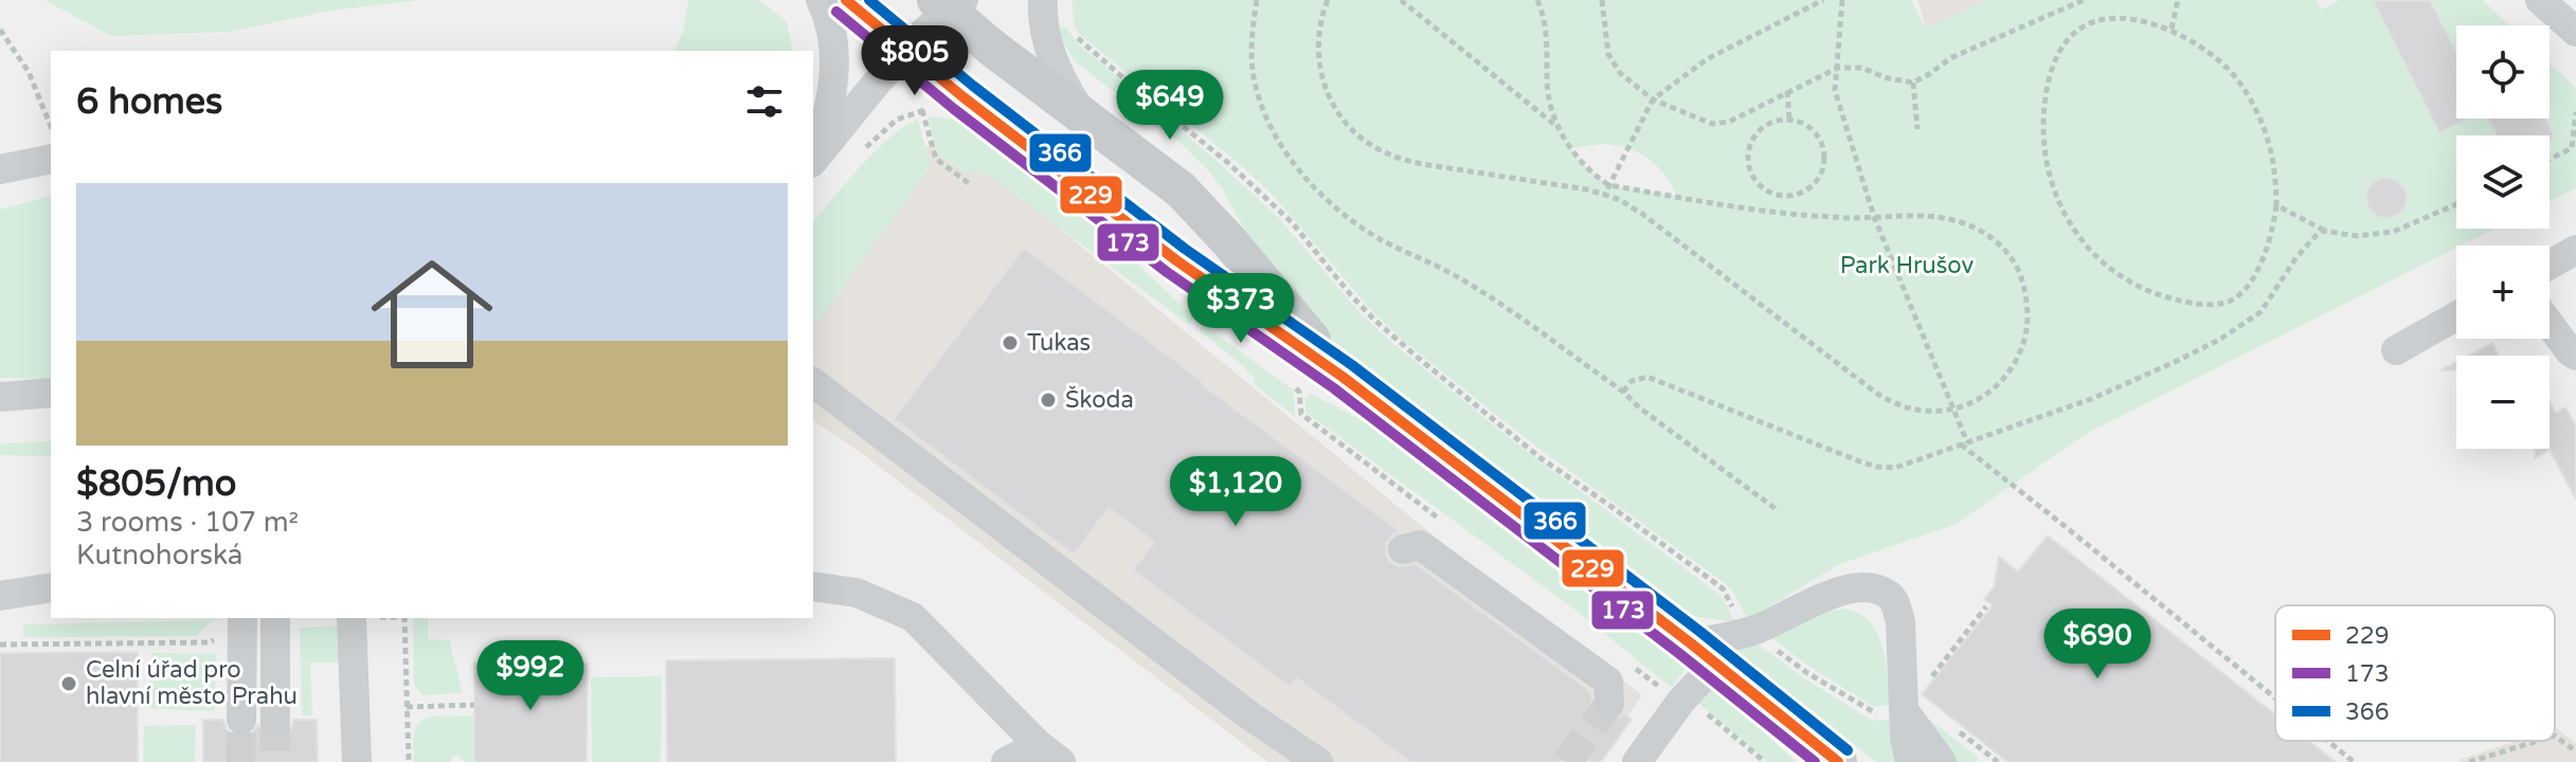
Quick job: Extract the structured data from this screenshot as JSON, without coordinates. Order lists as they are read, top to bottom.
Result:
{
  "parks": ["Park Hrušov"],
  "places": ["Tukas", "Škoda", "Celní úřad pro hlavní město Prahu"],
  "lines": ["transit line 229", "transit line 366", "transit line 173"],
  "legend": ["229", "173", "366"],
  "page": {
    "map_buttons": ["+", "−"],
    "price": [
      "$805",
      "$649",
      "$373",
      "$1,120",
      "$690",
      "$992"
    ],
    "heading": "6 homes",
    "list": [
      {
        "name": "$805/mo",
        "note": "3 rooms · 107 m² · Kutnohorská"
      }
    ]
  }
}
